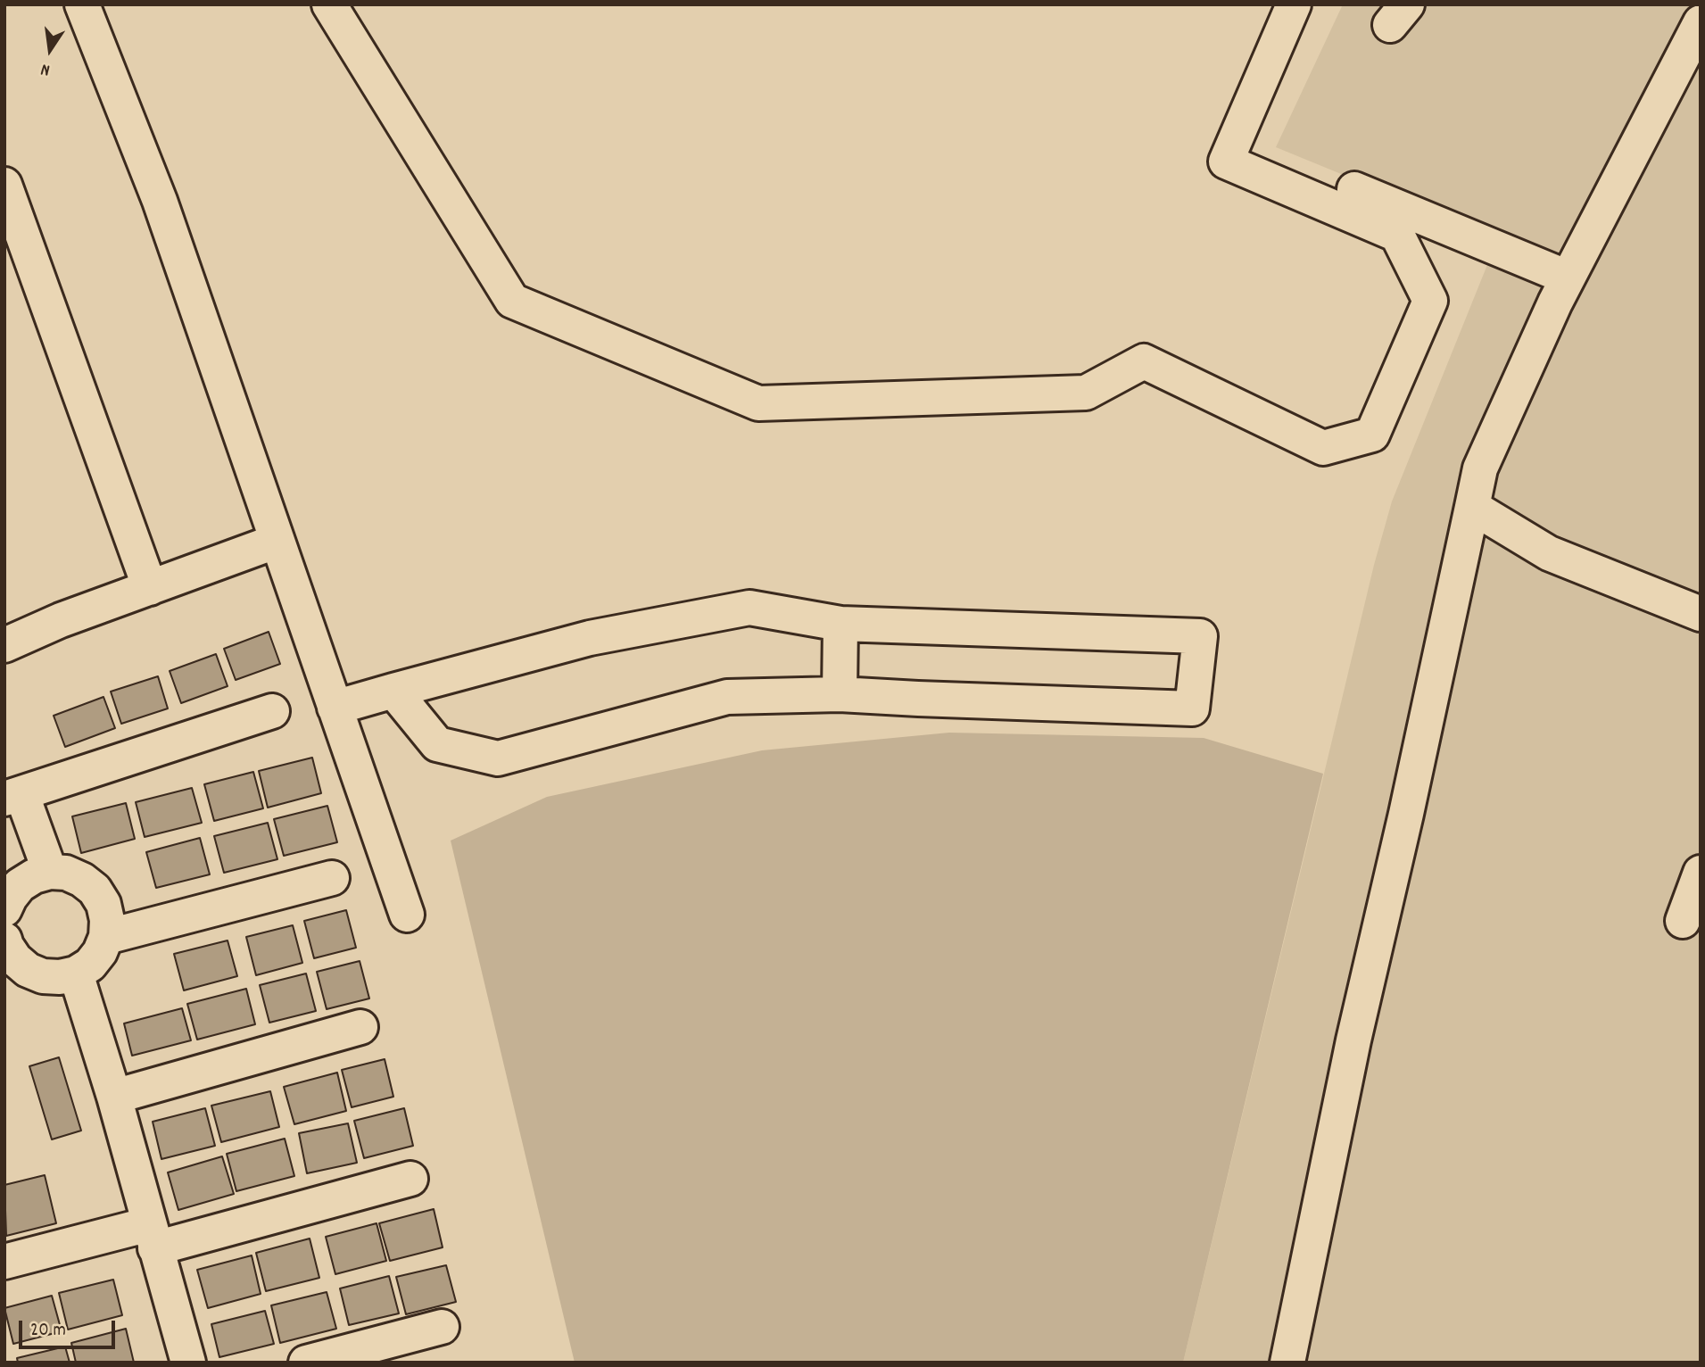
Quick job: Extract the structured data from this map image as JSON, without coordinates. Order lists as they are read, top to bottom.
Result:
{
  "scale_bar": "20 m",
  "north": "bottom"
}
